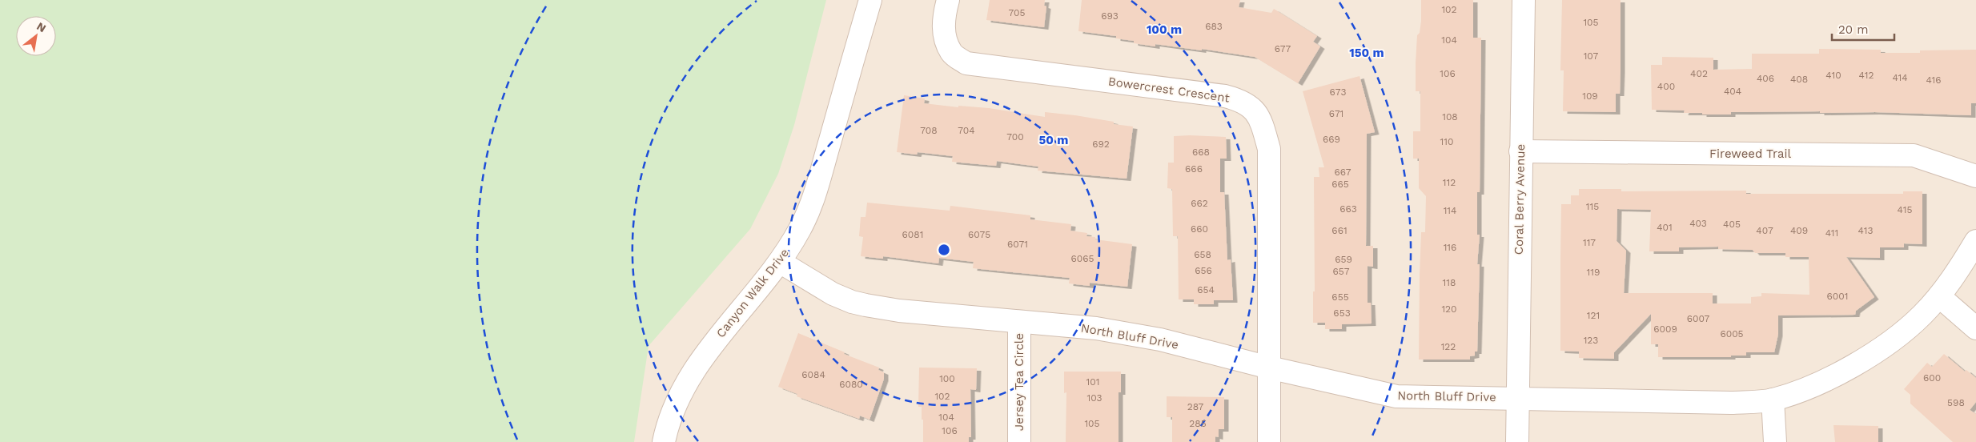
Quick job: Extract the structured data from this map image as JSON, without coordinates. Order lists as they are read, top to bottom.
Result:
{
  "streets": {
    "street": [
      "Bowercrest Crescent",
      "Fireweed Trail",
      "Coral Berry Avenue",
      "Canyon Walk Drive",
      "North Bluff Drive",
      "Jersey Tea Circle"
    ]
  },
  "crossings": [
    ["Bowercrest Crescent", "North Bluff Drive"],
    ["Fireweed Trail", "Coral Berry Avenue"],
    ["Coral Berry Avenue", "North Bluff Drive"],
    ["Canyon Walk Drive", "North Bluff Drive"],
    ["North Bluff Drive", "Jersey Tea Circle"]
  ],
  "house_numbers": [
    "102",
    "705",
    "693",
    "105",
    "683",
    "104",
    "677",
    "107",
    "106",
    "402",
    "410",
    "412",
    "414",
    "406",
    "408",
    "416",
    "400",
    "404",
    "673",
    "109",
    "671",
    "108",
    "708",
    "704",
    "700",
    "669",
    "110",
    "692",
    "668",
    "666",
    "667",
    "112",
    "665",
    "662",
    "115",
    "663",
    "415",
    "114",
    "403",
    "405",
    "401",
    "660",
    "661",
    "407",
    "409",
    "413",
    "411",
    "6081",
    "6075",
    "117",
    "6071",
    "116",
    "658",
    "6065",
    "659",
    "656",
    "657",
    "119",
    "118",
    "654",
    "6001",
    "655",
    "120",
    "653",
    "121",
    "6007",
    "6009",
    "6005",
    "123",
    "122",
    "6084",
    "600",
    "100",
    "101",
    "6080",
    "102",
    "103",
    "598",
    "287",
    "104",
    "105",
    "285",
    "106"
  ],
  "scale_bar": "20 m",
  "north": "top right",
  "rings": ["100 m", "150 m", "50 m"]
}
